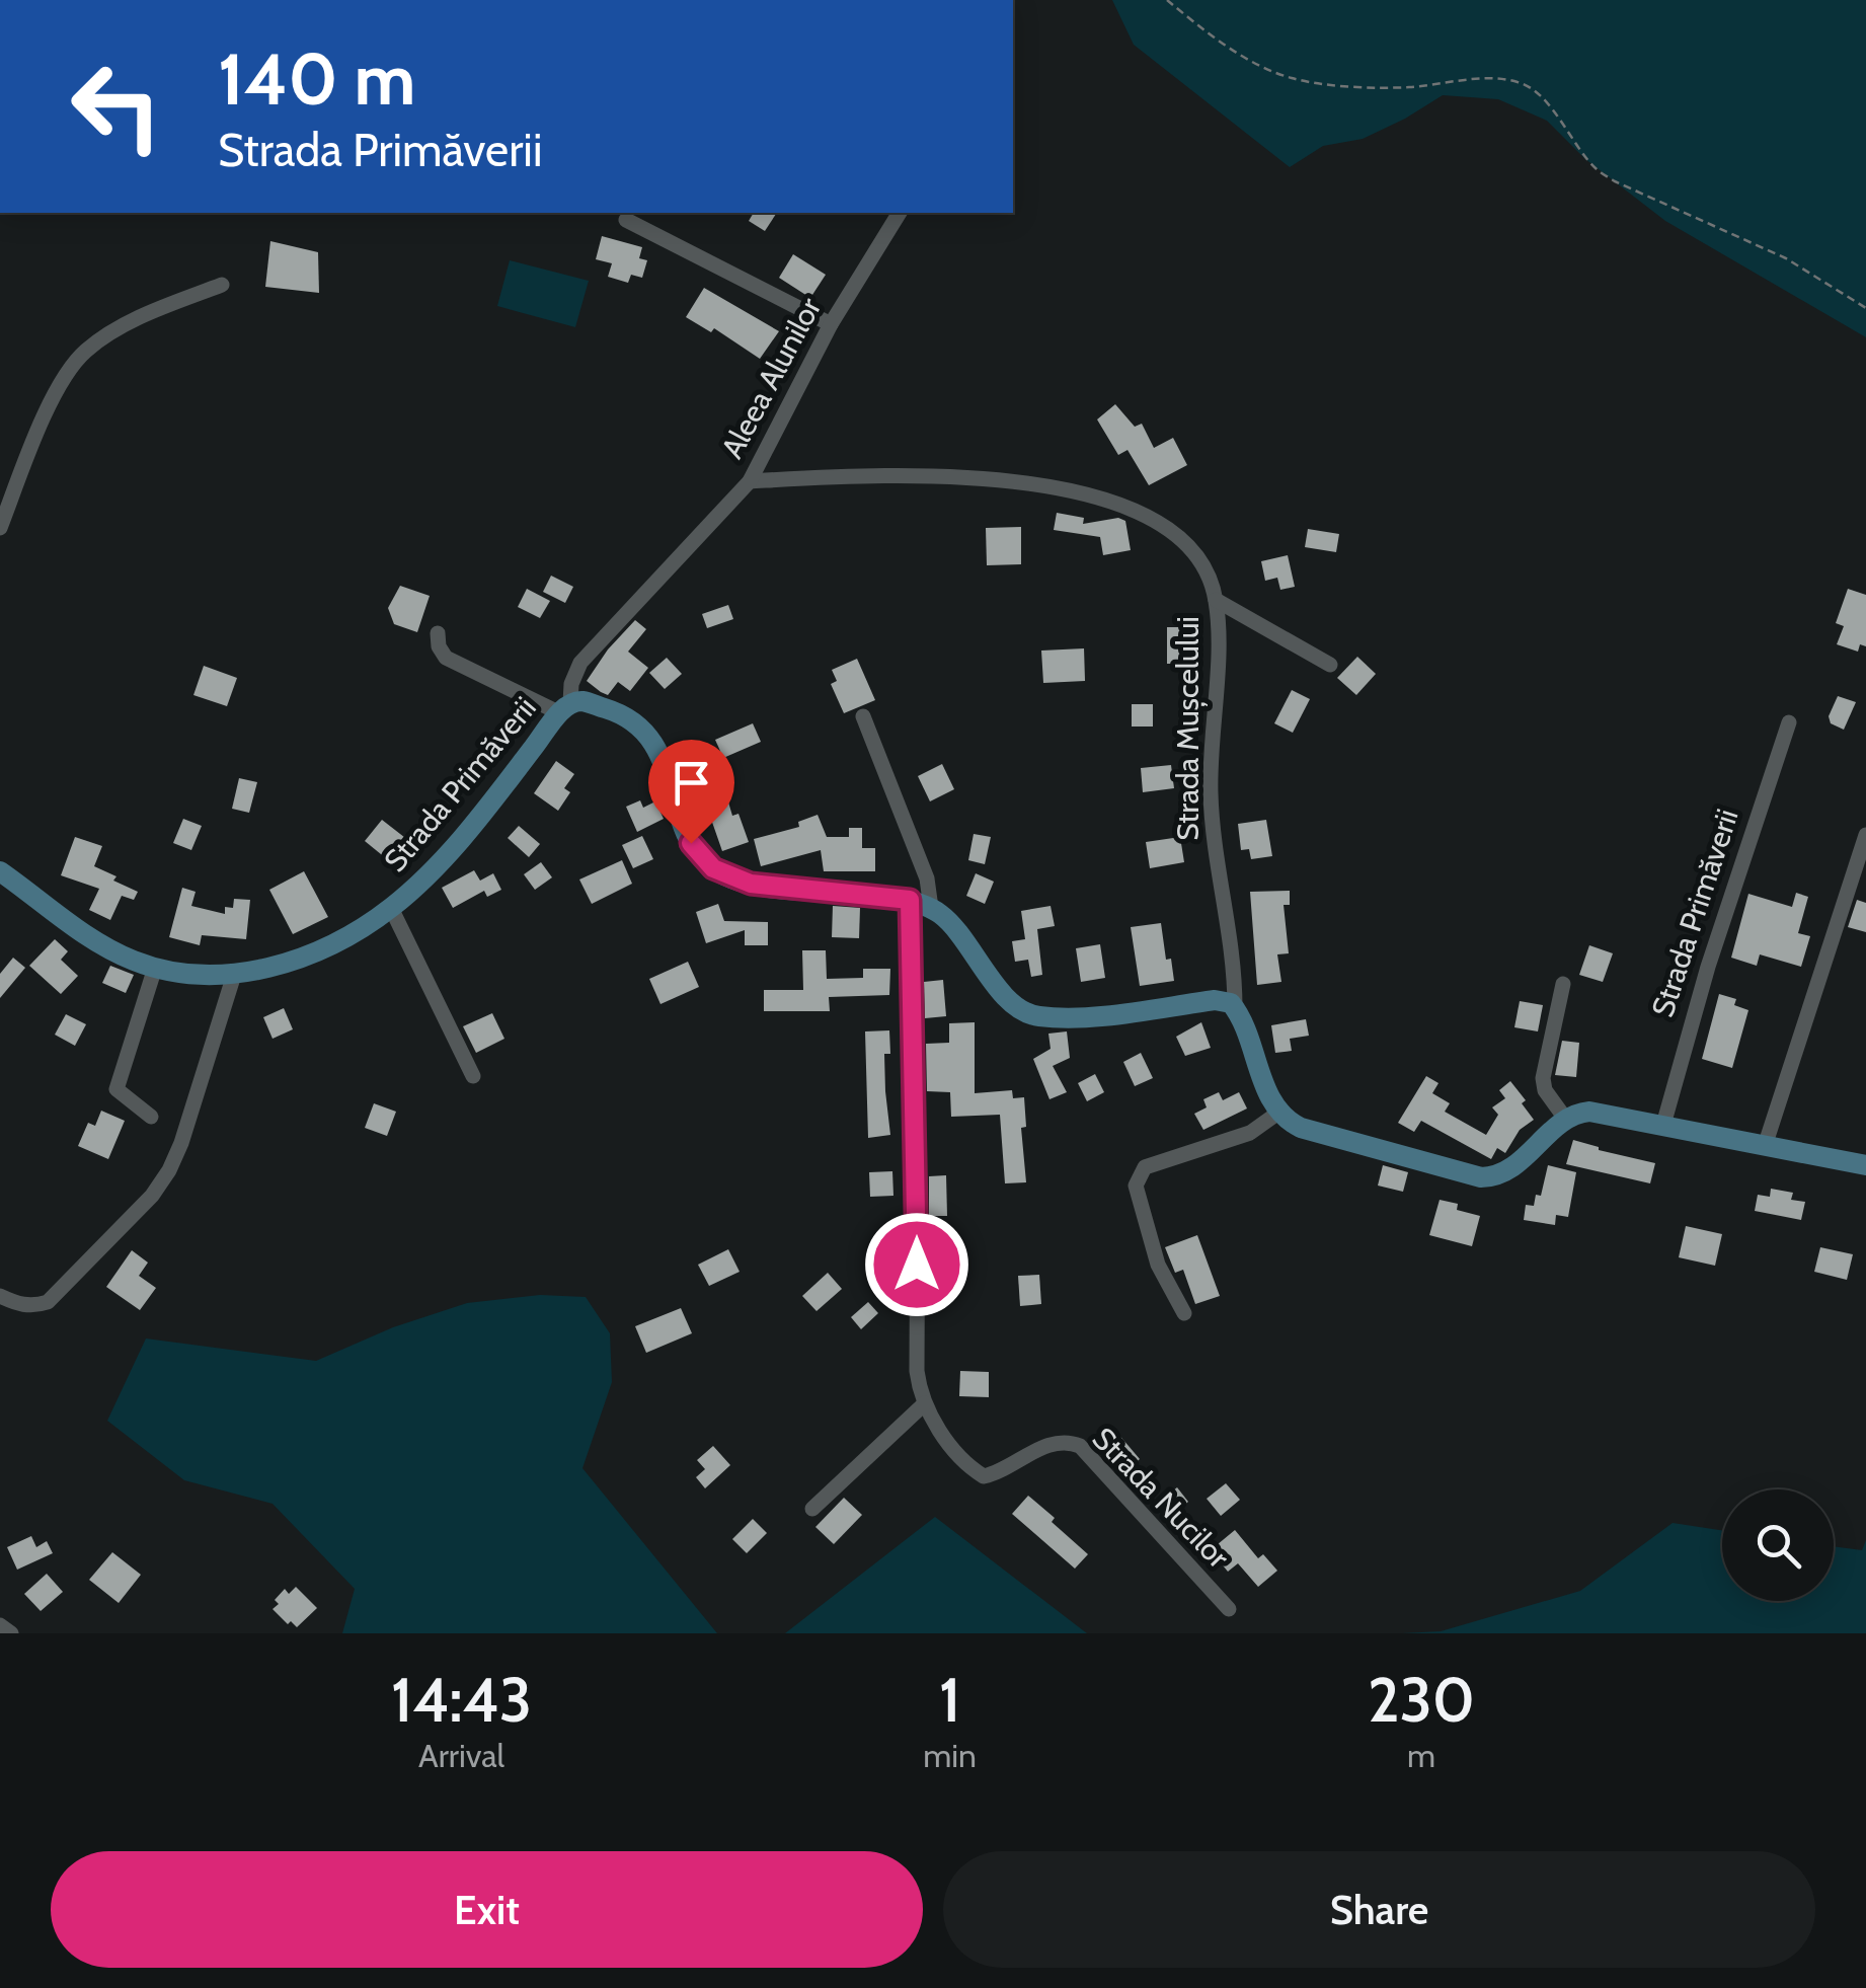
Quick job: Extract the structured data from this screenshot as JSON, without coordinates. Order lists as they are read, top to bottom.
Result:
{
  "streets": {
    "street": [
      "Aleea Alunilor",
      "Strada Mușcelului",
      "Strada Primăverii",
      "Strada Nucilor"
    ]
  },
  "crossings": [
    ["Aleea Alunilor", "Strada Mușcelului"],
    ["Aleea Alunilor", "Strada Primăverii"],
    ["Strada Mușcelului", "Strada Primăverii"],
    ["Strada Primăverii", "Strada Nucilor"]
  ],
  "page": {
    "turn": ["140 m", "Strada Primăverii"],
    "eta": [
      "14:43",
      "Arrival",
      "1",
      "min",
      "230",
      "m"
    ],
    "buttons": ["Exit", "Share"]
  }
}
